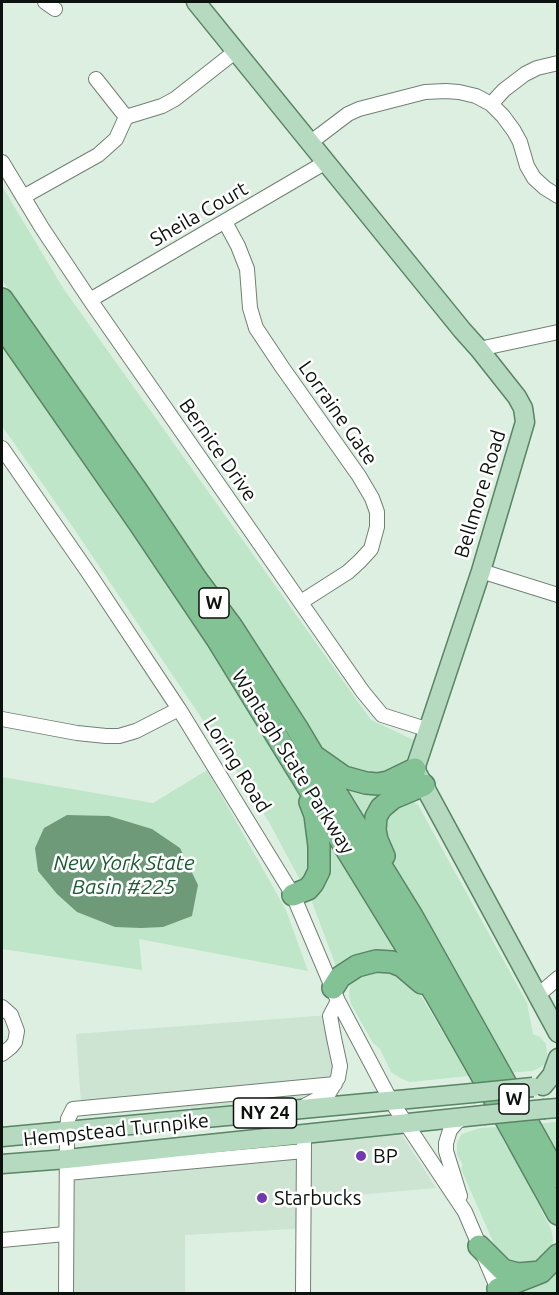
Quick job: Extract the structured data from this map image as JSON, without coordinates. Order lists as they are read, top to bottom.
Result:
{
  "streets": {
    "highway": ["W", "Wantagh State Parkway"],
    "main road": ["Bellmore Road", "NY 24", "Hempstead Turnpike"],
    "street": [
      "Sheila Court",
      "Lorraine Gate",
      "Bernice Drive",
      "Loring Road"
    ]
  },
  "crossings": [
    ["Sheila Court", "Lorraine Gate"],
    ["Sheila Court", "Bernice Drive"],
    ["Sheila Court", "Bellmore Road"],
    ["Lorraine Gate", "Bernice Drive"],
    ["Bernice Drive", "Bellmore Road"],
    ["Loring Road", "Hempstead Turnpike"]
  ],
  "water": ["New York State Basin #225"],
  "places": ["BP", "Starbucks"]
}
